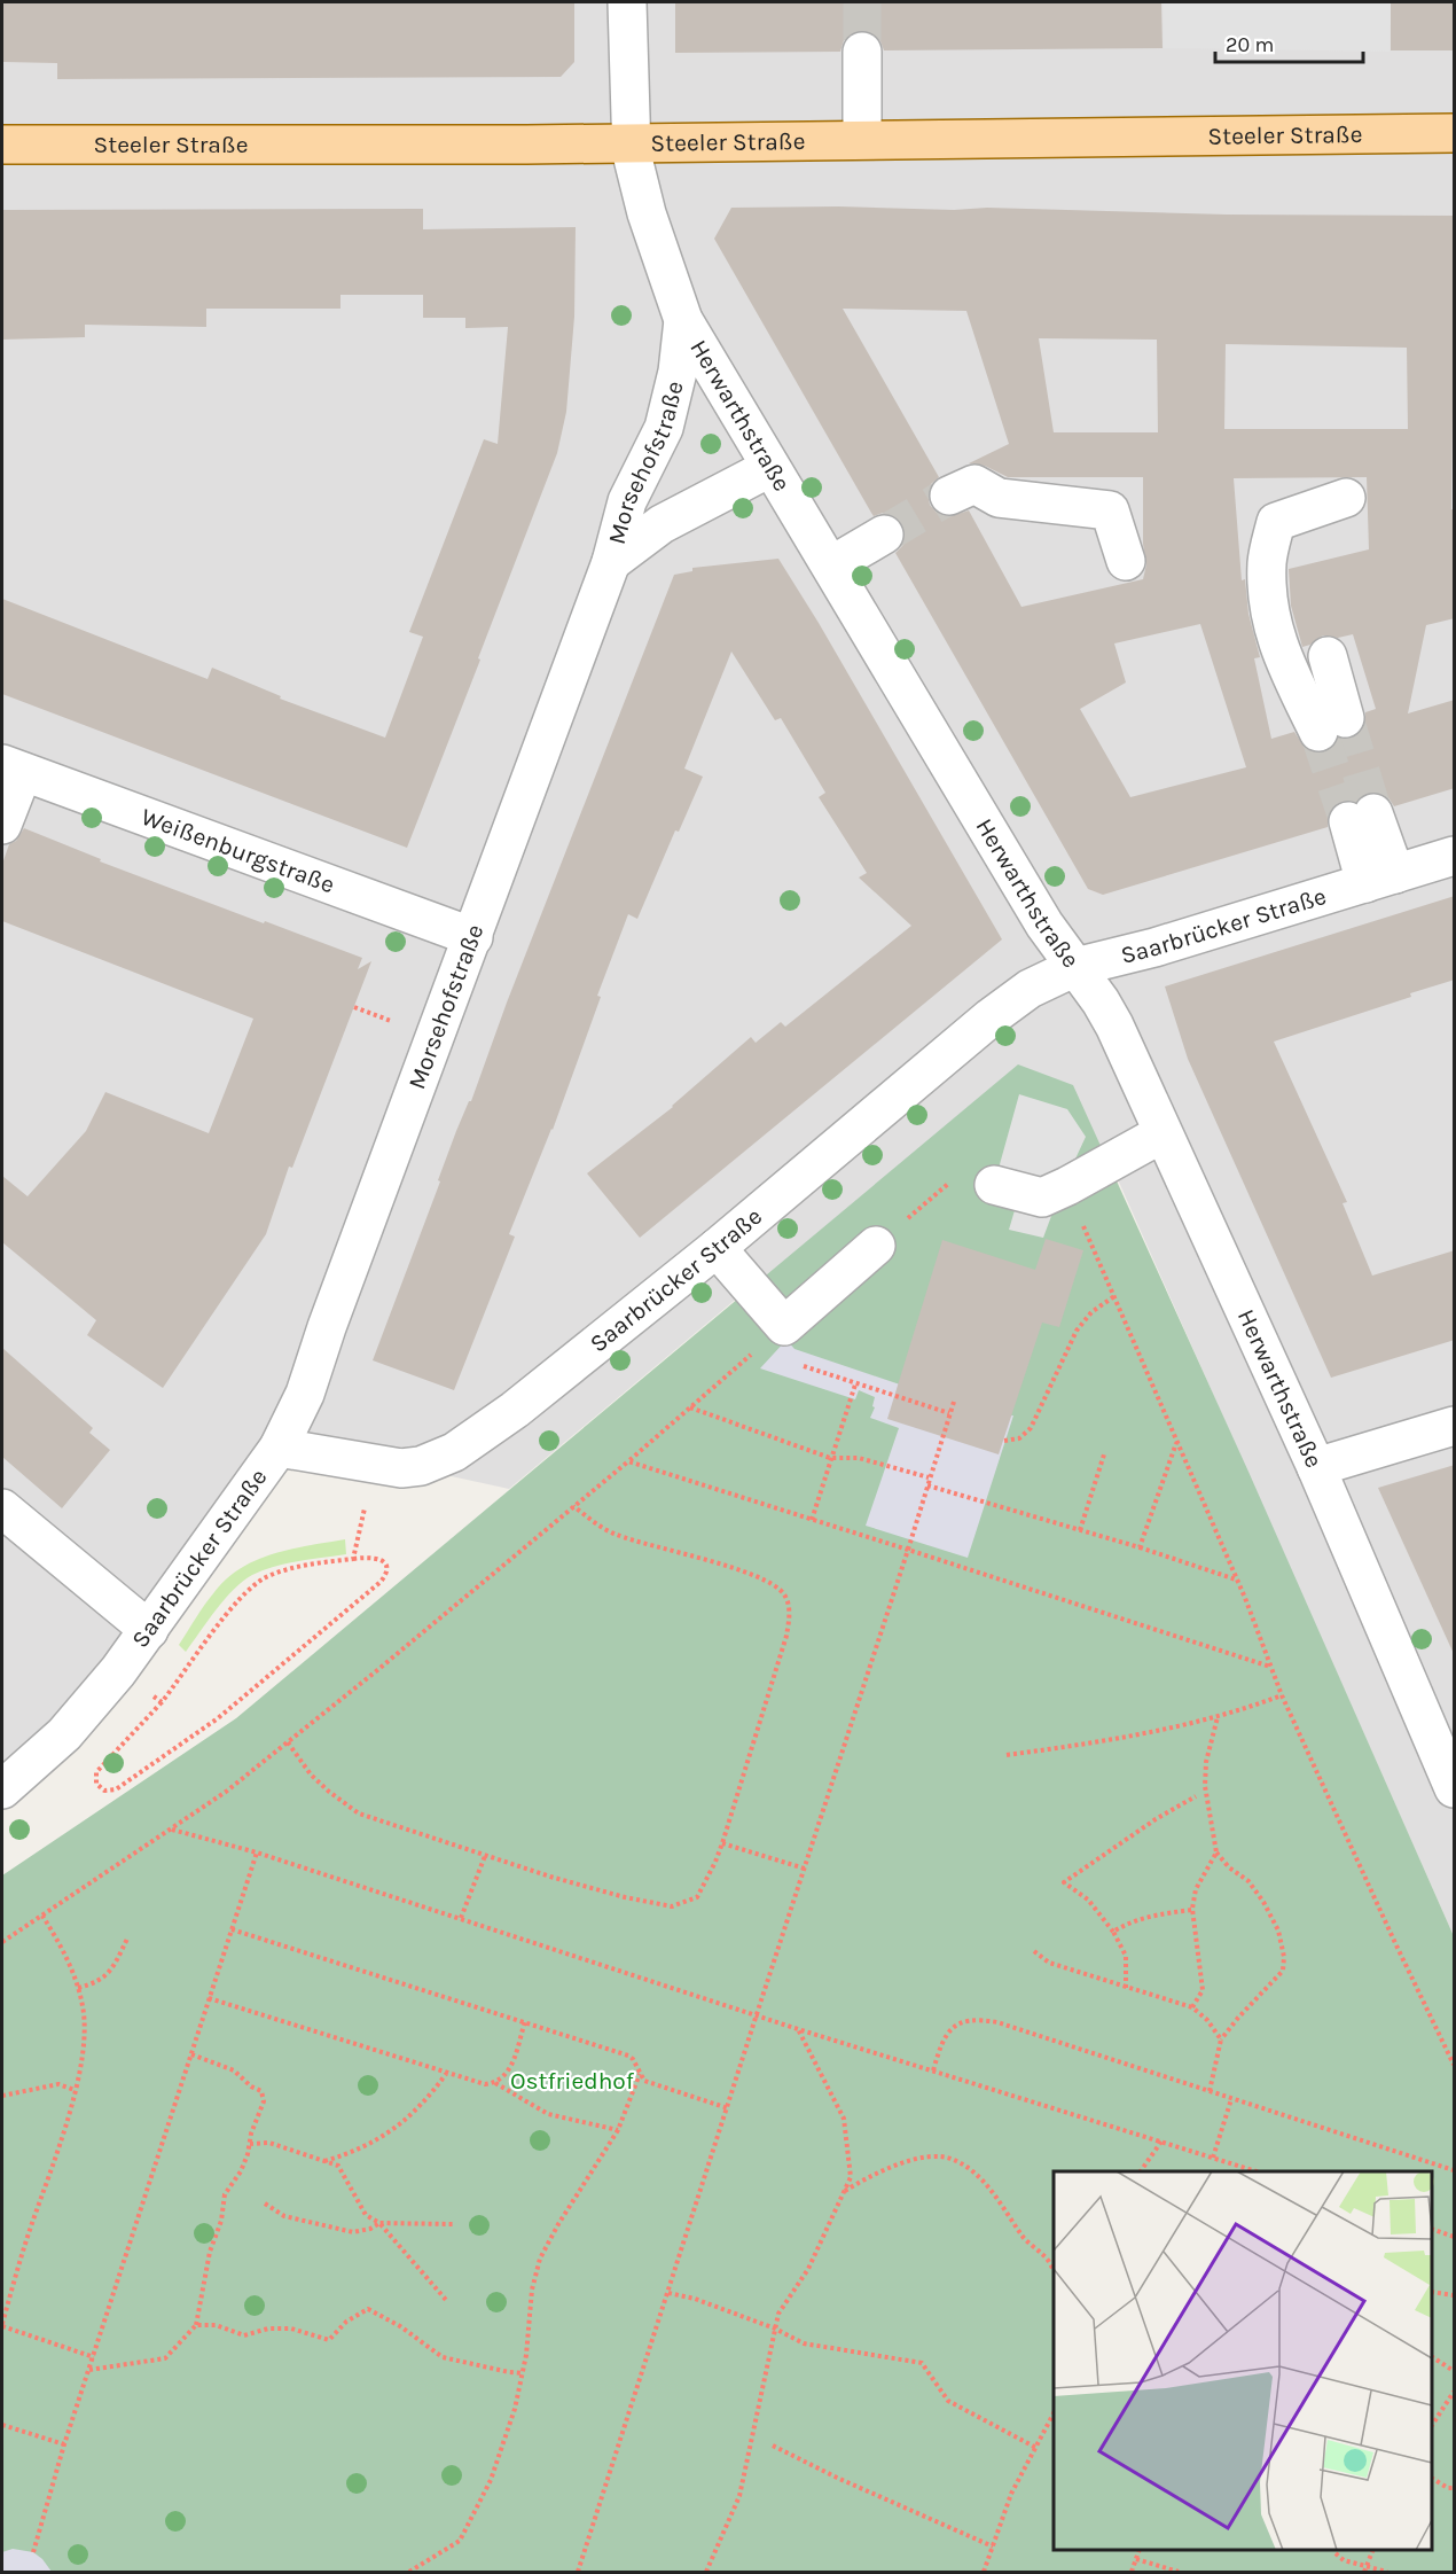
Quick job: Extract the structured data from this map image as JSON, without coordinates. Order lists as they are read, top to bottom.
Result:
{
  "streets": {
    "main road": ["Steeler Straße"],
    "street": [
      "Herwarthstraße",
      "Morsehofstraße",
      "Weißenburgstraße",
      "Saarbrücker Straße"
    ]
  },
  "crossings": [
    ["Steeler Straße", "Herwarthstraße"],
    ["Herwarthstraße", "Morsehofstraße"],
    ["Herwarthstraße", "Saarbrücker Straße"],
    ["Morsehofstraße", "Weißenburgstraße"],
    ["Morsehofstraße", "Saarbrücker Straße"]
  ],
  "parks": ["Ostfriedhof"],
  "scale_bar": "20 m"
}
